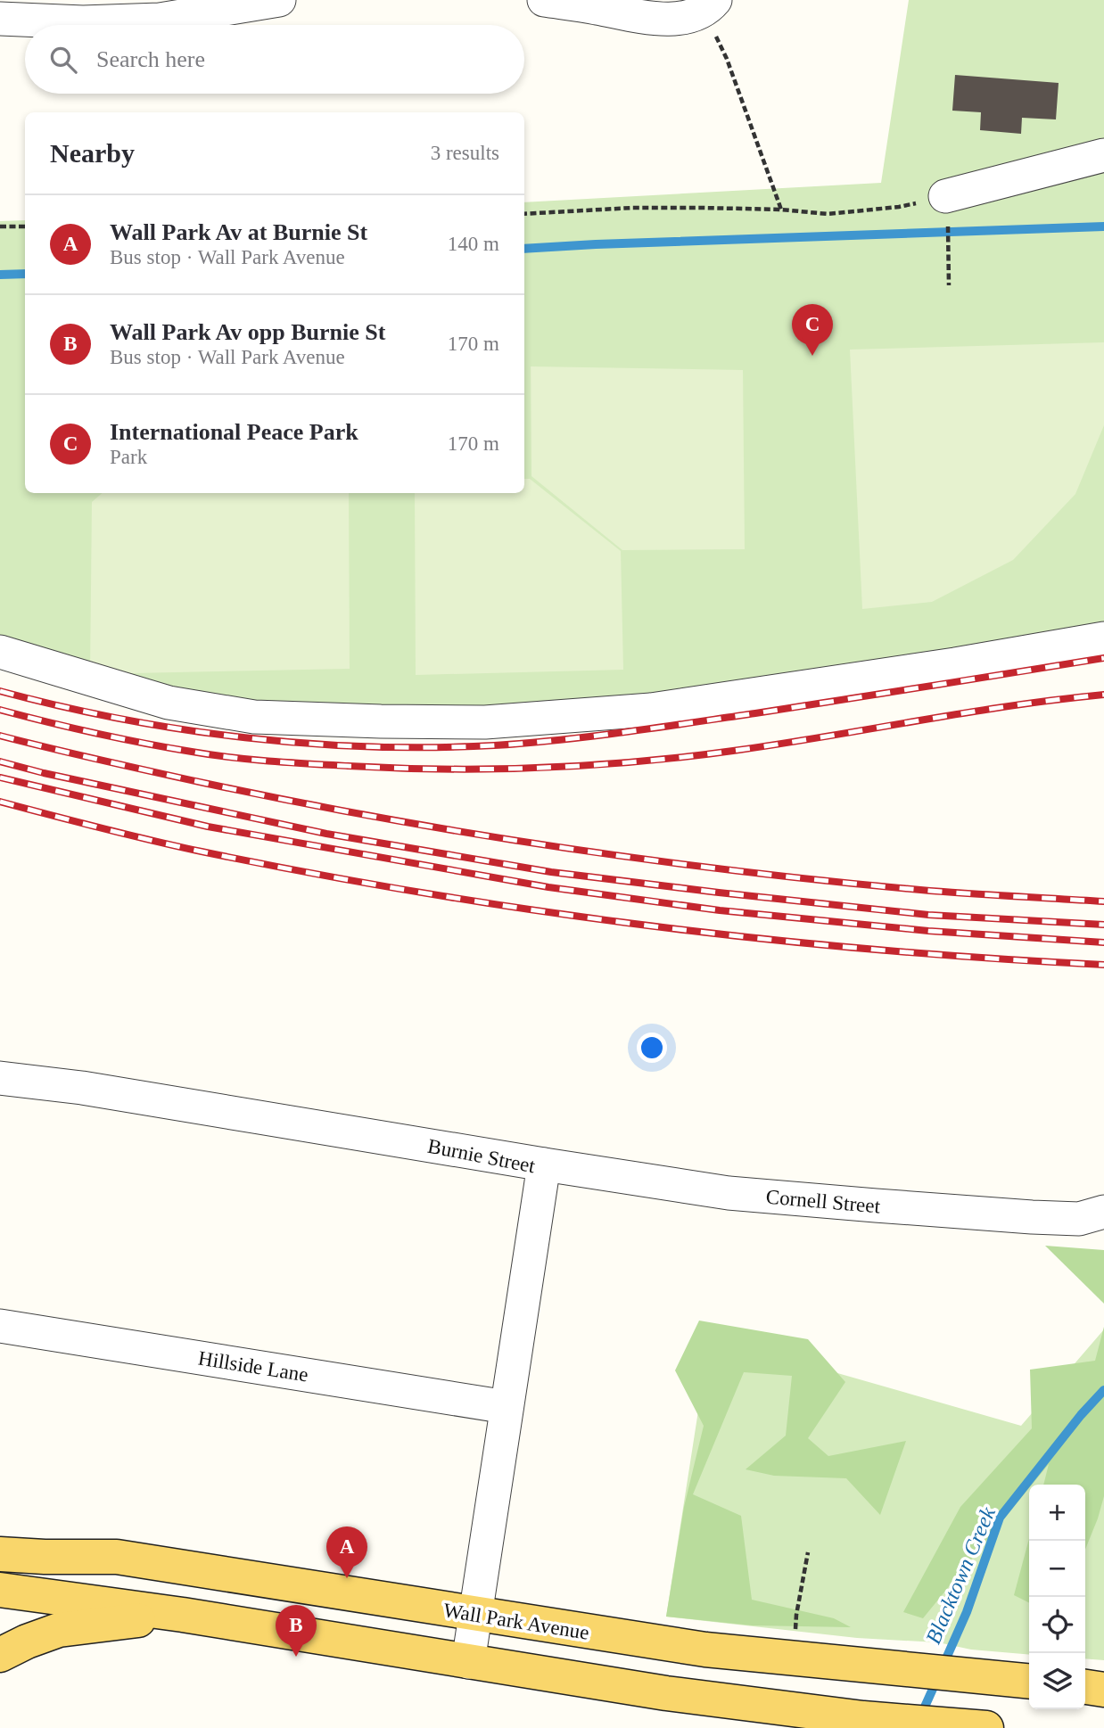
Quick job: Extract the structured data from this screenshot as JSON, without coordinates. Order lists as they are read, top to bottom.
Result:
{
  "streets": {
    "main road": ["Wall Park Avenue"],
    "street": ["Burnie Street", "Cornell Street", "Hillside Lane"]
  },
  "crossings": [
    ["Burnie Street", "Cornell Street"],
    ["Burnie Street", "Hillside Lane"],
    ["Burnie Street", "Wall Park Avenue"]
  ],
  "water": ["Blacktown Creek"],
  "page": {
    "search": "Search here",
    "heading": ["Nearby", "3 results"],
    "list": [
      {
        "mark": "A",
        "name": "Wall Park Av at Burnie St",
        "note": "Bus stop · Wall Park Avenue",
        "value": "140 m"
      },
      {
        "mark": "B",
        "name": "Wall Park Av opp Burnie St",
        "note": "Bus stop · Wall Park Avenue",
        "value": "170 m"
      },
      {
        "mark": "C",
        "name": "International Peace Park",
        "note": "Park",
        "value": "170 m"
      }
    ],
    "pins": ["C", "A", "B"],
    "map_buttons": ["+", "−"]
  }
}
